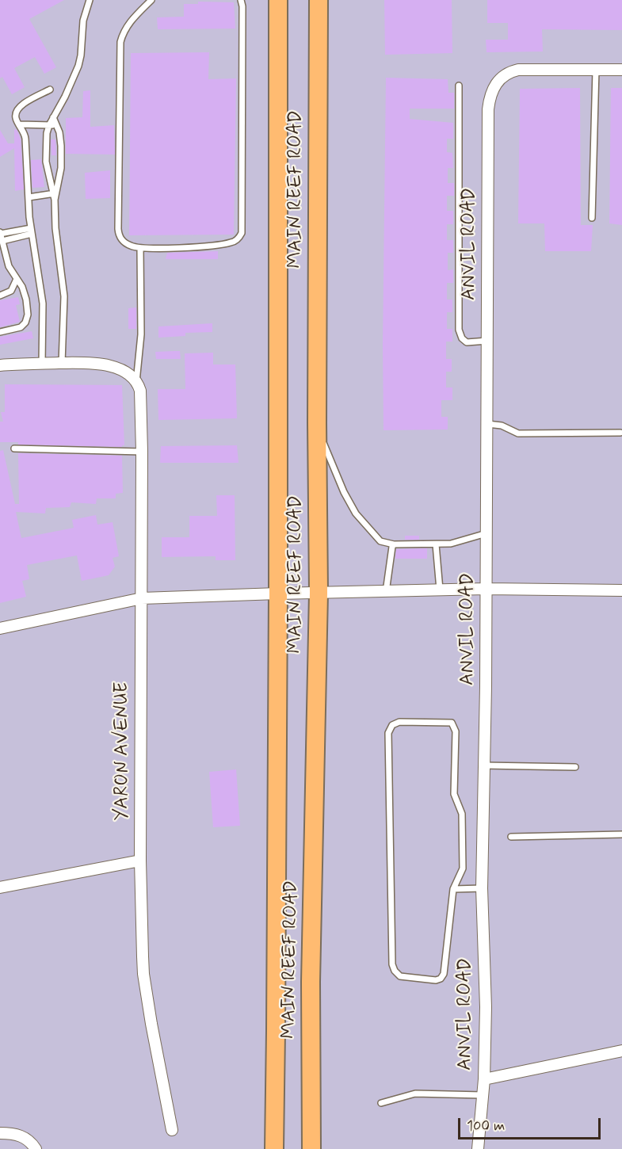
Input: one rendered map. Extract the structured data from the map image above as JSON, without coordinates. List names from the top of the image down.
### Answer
{
  "streets": {
    "main road": ["MAIN REEF ROAD"],
    "street": ["ANVIL ROAD", "YARON AVENUE"]
  },
  "scale_bar": "100 m"
}
